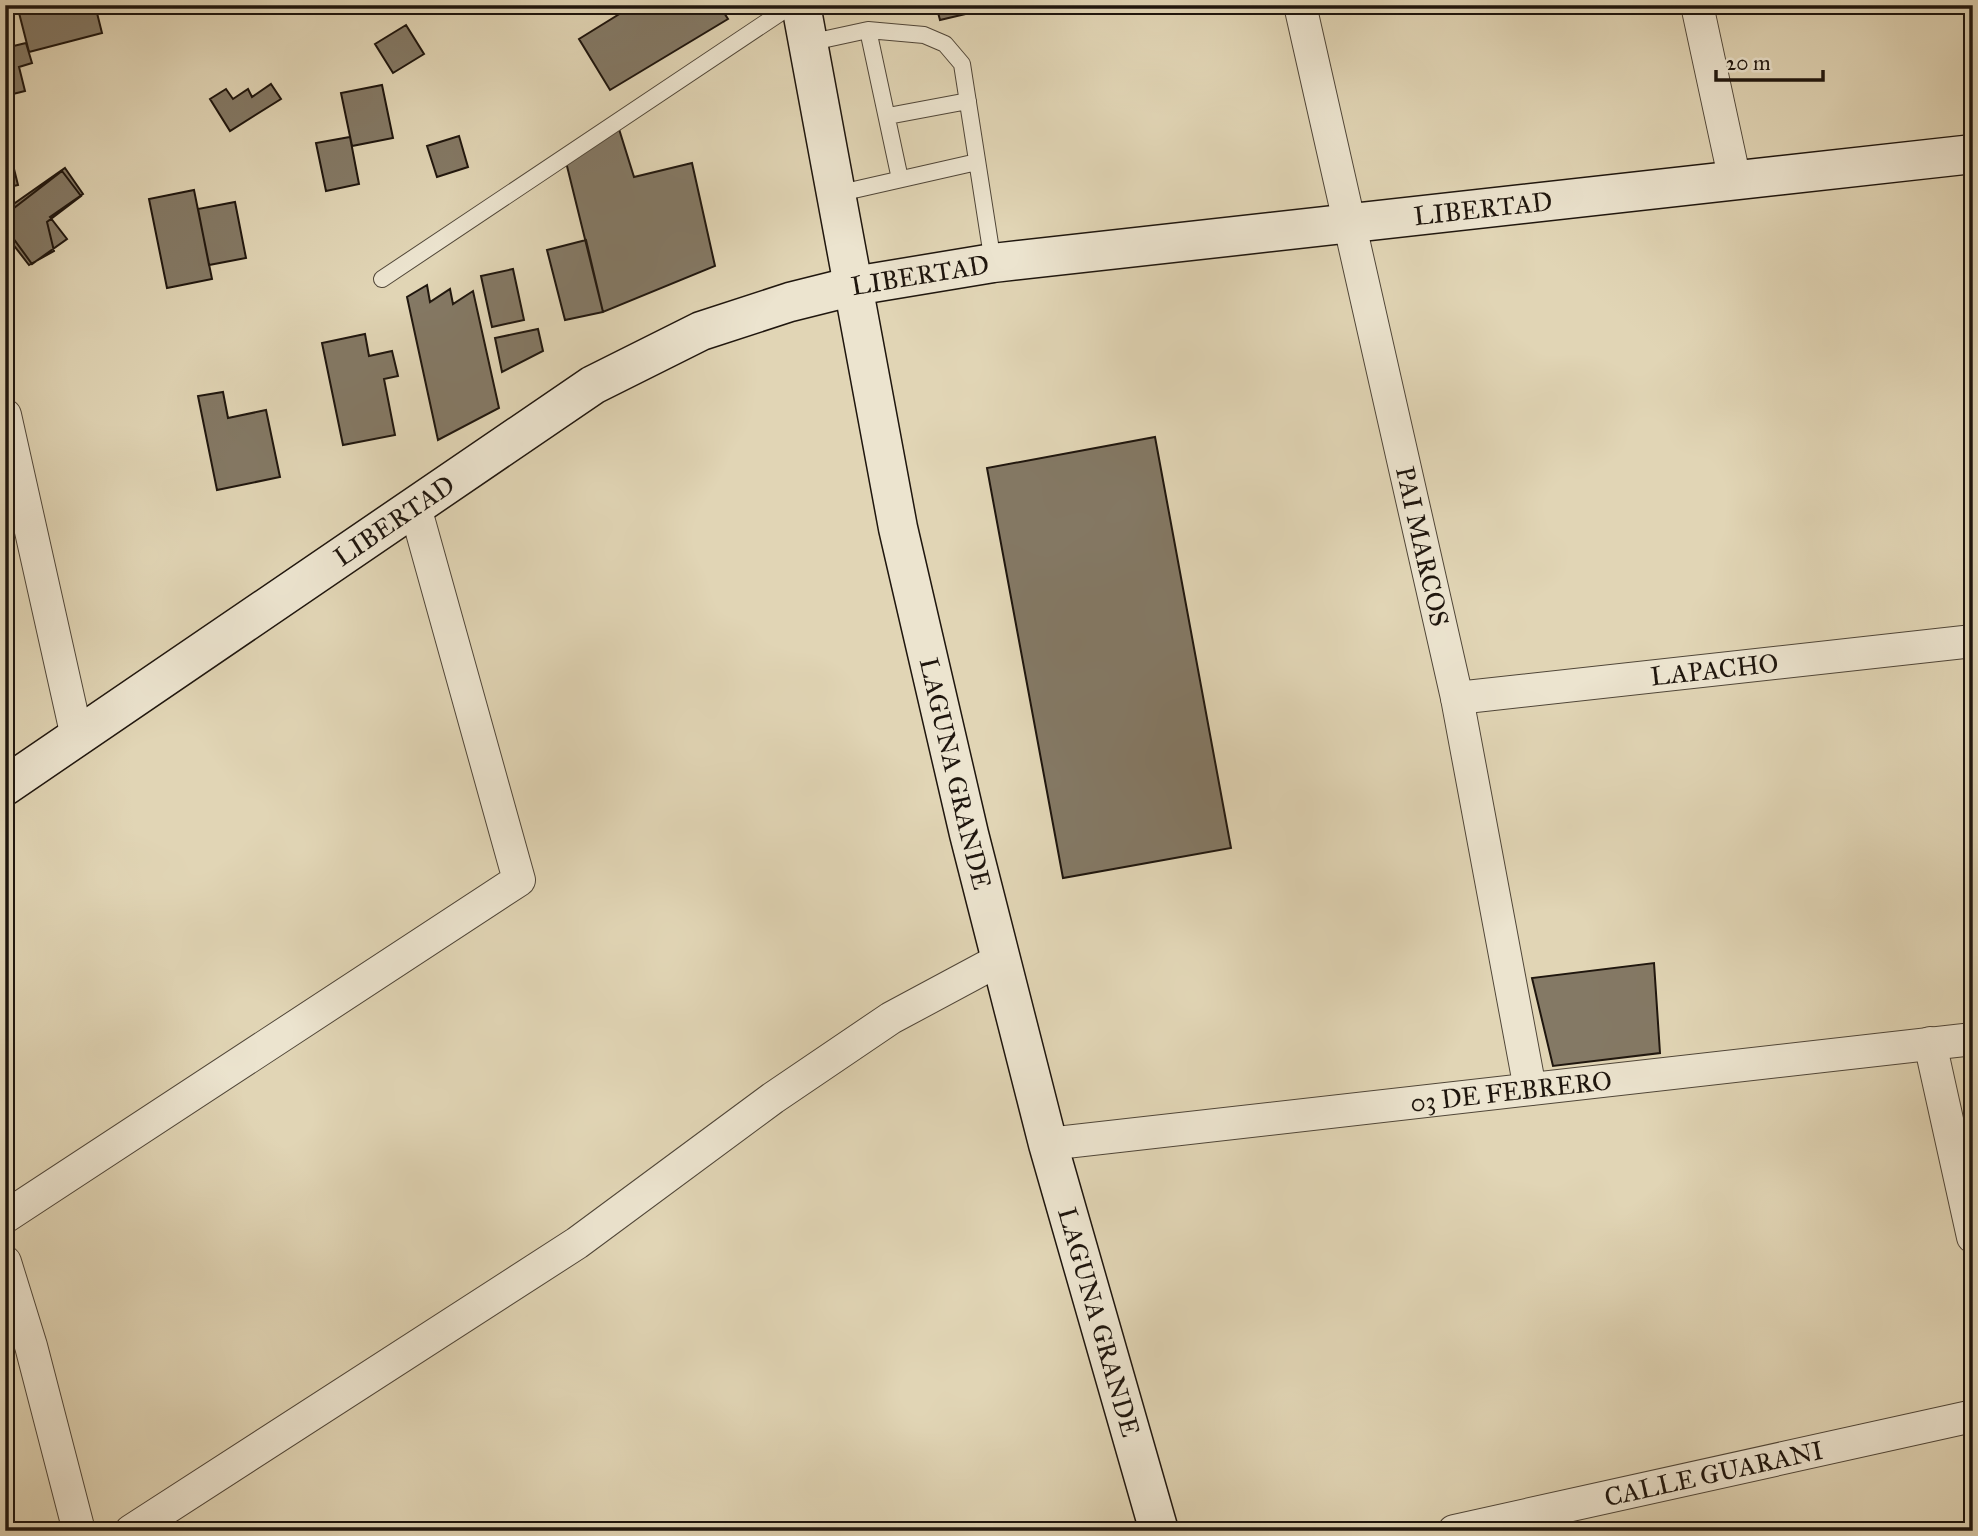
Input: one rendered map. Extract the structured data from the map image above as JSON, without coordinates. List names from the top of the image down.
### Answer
{
  "streets": {
    "main road": ["LIBERTAD", "LAGUNA GRANDE"],
    "street": [
      "PAI MARCOS",
      "LAPACHO",
      "03 DE FEBRERO",
      "CALLE GUARANI"
    ]
  },
  "crossings": [
    ["LIBERTAD", "PAI MARCOS"],
    ["LIBERTAD", "LAGUNA GRANDE"],
    ["PAI MARCOS", "LAPACHO"],
    ["PAI MARCOS", "03 DE FEBRERO"],
    ["LAGUNA GRANDE", "03 DE FEBRERO"]
  ],
  "scale_bar": "20 m"
}
